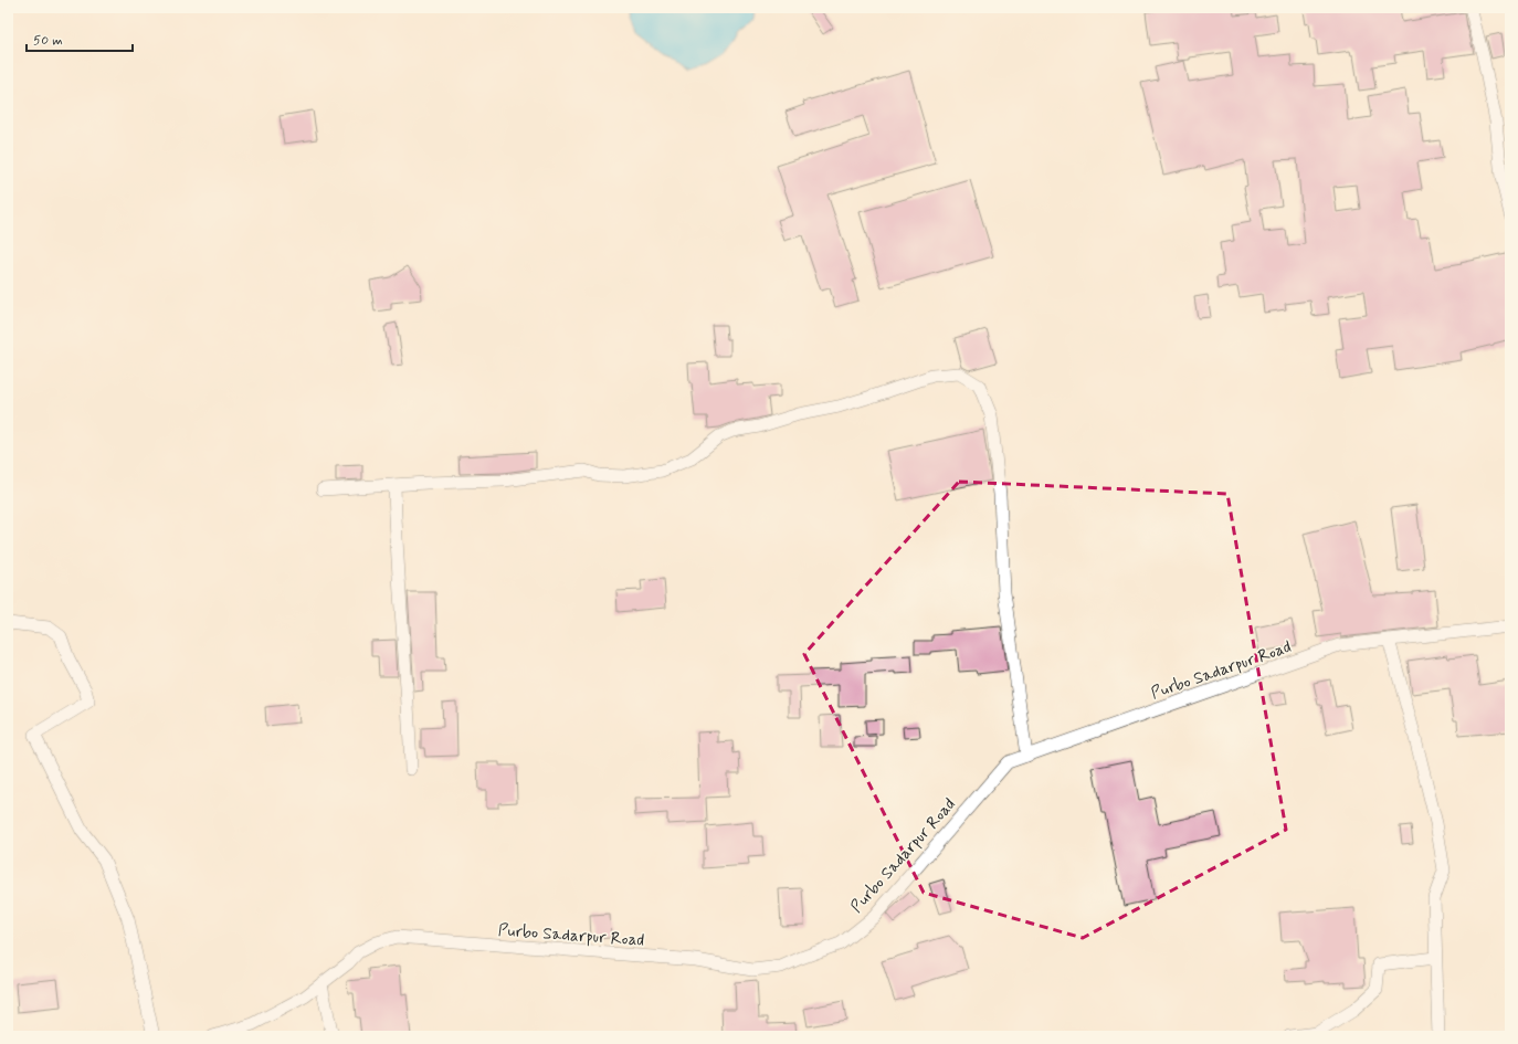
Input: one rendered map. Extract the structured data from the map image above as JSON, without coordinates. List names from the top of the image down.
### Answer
{
  "streets": {
    "street": ["Purbo Sadarpur Road"]
  },
  "scale_bar": "50 m"
}
